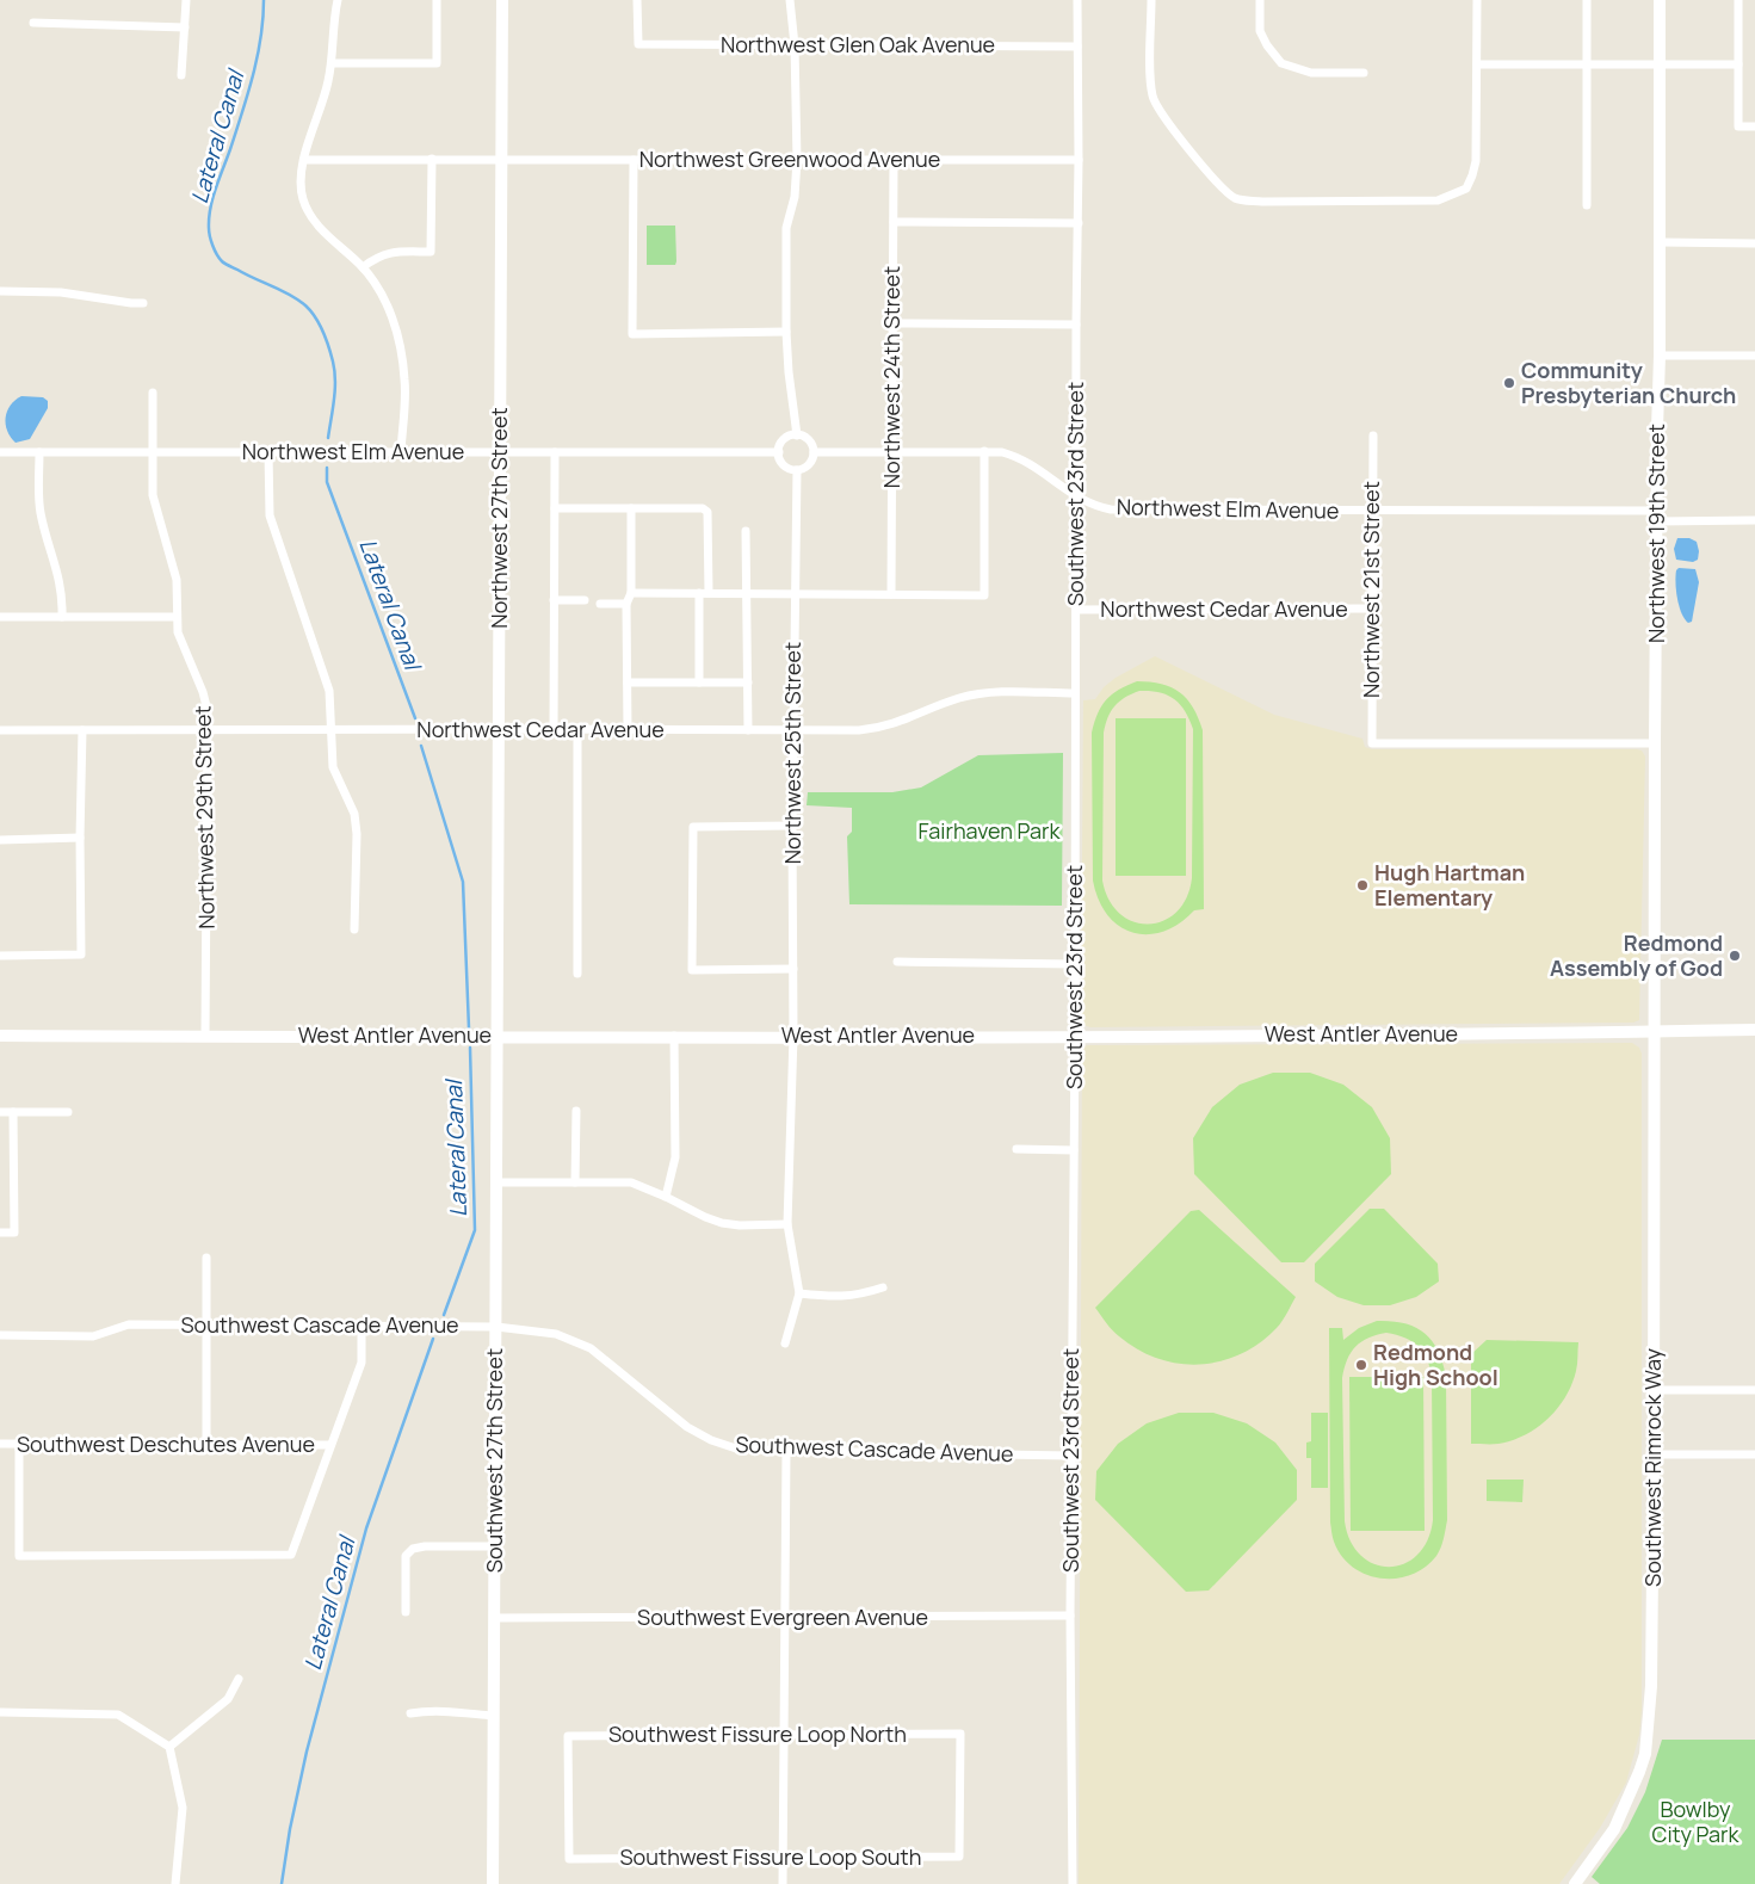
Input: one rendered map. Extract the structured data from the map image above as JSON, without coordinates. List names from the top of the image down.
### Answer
{
  "streets": {
    "street": [
      "Northwest Glen Oak Avenue",
      "Northwest Greenwood Avenue",
      "Northwest 24th Street",
      "Northwest Elm Avenue",
      "Southwest 23rd Street",
      "Northwest 27th Street",
      "Northwest 19th Street",
      "Northwest 21st Street",
      "Northwest Cedar Avenue",
      "Northwest 25th Street",
      "Northwest 29th Street",
      "West Antler Avenue",
      "Southwest Cascade Avenue",
      "Southwest Deschutes Avenue",
      "Southwest 27th Street",
      "Southwest Rimrock Way",
      "Southwest Evergreen Avenue",
      "Southwest Fissure Loop North",
      "Southwest Fissure Loop South"
    ]
  },
  "crossings": [
    ["Northwest Glen Oak Avenue", "Southwest 23rd Street"],
    ["Northwest Greenwood Avenue", "Northwest 24th Street"],
    ["Northwest Greenwood Avenue", "Southwest 23rd Street"],
    ["Northwest Greenwood Avenue", "Northwest 27th Street"],
    ["Northwest 24th Street", "Northwest Elm Avenue"],
    ["Northwest Elm Avenue", "Southwest 23rd Street"],
    ["Northwest Elm Avenue", "Northwest 27th Street"],
    ["Northwest Elm Avenue", "Northwest 19th Street"],
    ["Northwest Elm Avenue", "Northwest 21st Street"],
    ["Northwest Elm Avenue", "Northwest 25th Street"],
    ["Northwest Elm Avenue", "Northwest 29th Street"],
    ["Southwest 23rd Street", "Northwest Cedar Avenue"],
    ["Southwest 23rd Street", "West Antler Avenue"],
    ["Southwest 23rd Street", "Southwest Cascade Avenue"],
    ["Southwest 23rd Street", "Southwest Evergreen Avenue"],
    ["Northwest 27th Street", "Northwest Cedar Avenue"],
    ["Northwest 27th Street", "West Antler Avenue"],
    ["Northwest 27th Street", "Southwest 27th Street"],
    ["Northwest 19th Street", "Northwest 21st Street"],
    ["Northwest 19th Street", "West Antler Avenue"],
    ["Northwest 19th Street", "Southwest Rimrock Way"],
    ["Northwest 21st Street", "Northwest Cedar Avenue"],
    ["Northwest Cedar Avenue", "Northwest 25th Street"],
    ["Northwest Cedar Avenue", "Northwest 29th Street"],
    ["Northwest 25th Street", "West Antler Avenue"],
    ["Northwest 29th Street", "West Antler Avenue"],
    ["West Antler Avenue", "Southwest 27th Street"],
    ["West Antler Avenue", "Southwest Rimrock Way"],
    ["Southwest Cascade Avenue", "Southwest 27th Street"],
    ["Southwest 27th Street", "Southwest Evergreen Avenue"],
    ["Southwest Fissure Loop North", "Southwest Fissure Loop South"]
  ],
  "water": ["Lateral Canal"],
  "parks": ["Fairhaven Park", "Bowlby City Park"],
  "places": [
    "Community Presbyterian Church",
    "Hugh Hartman Elementary",
    "Redmond Assembly of God",
    "Redmond High School"
  ]
}
